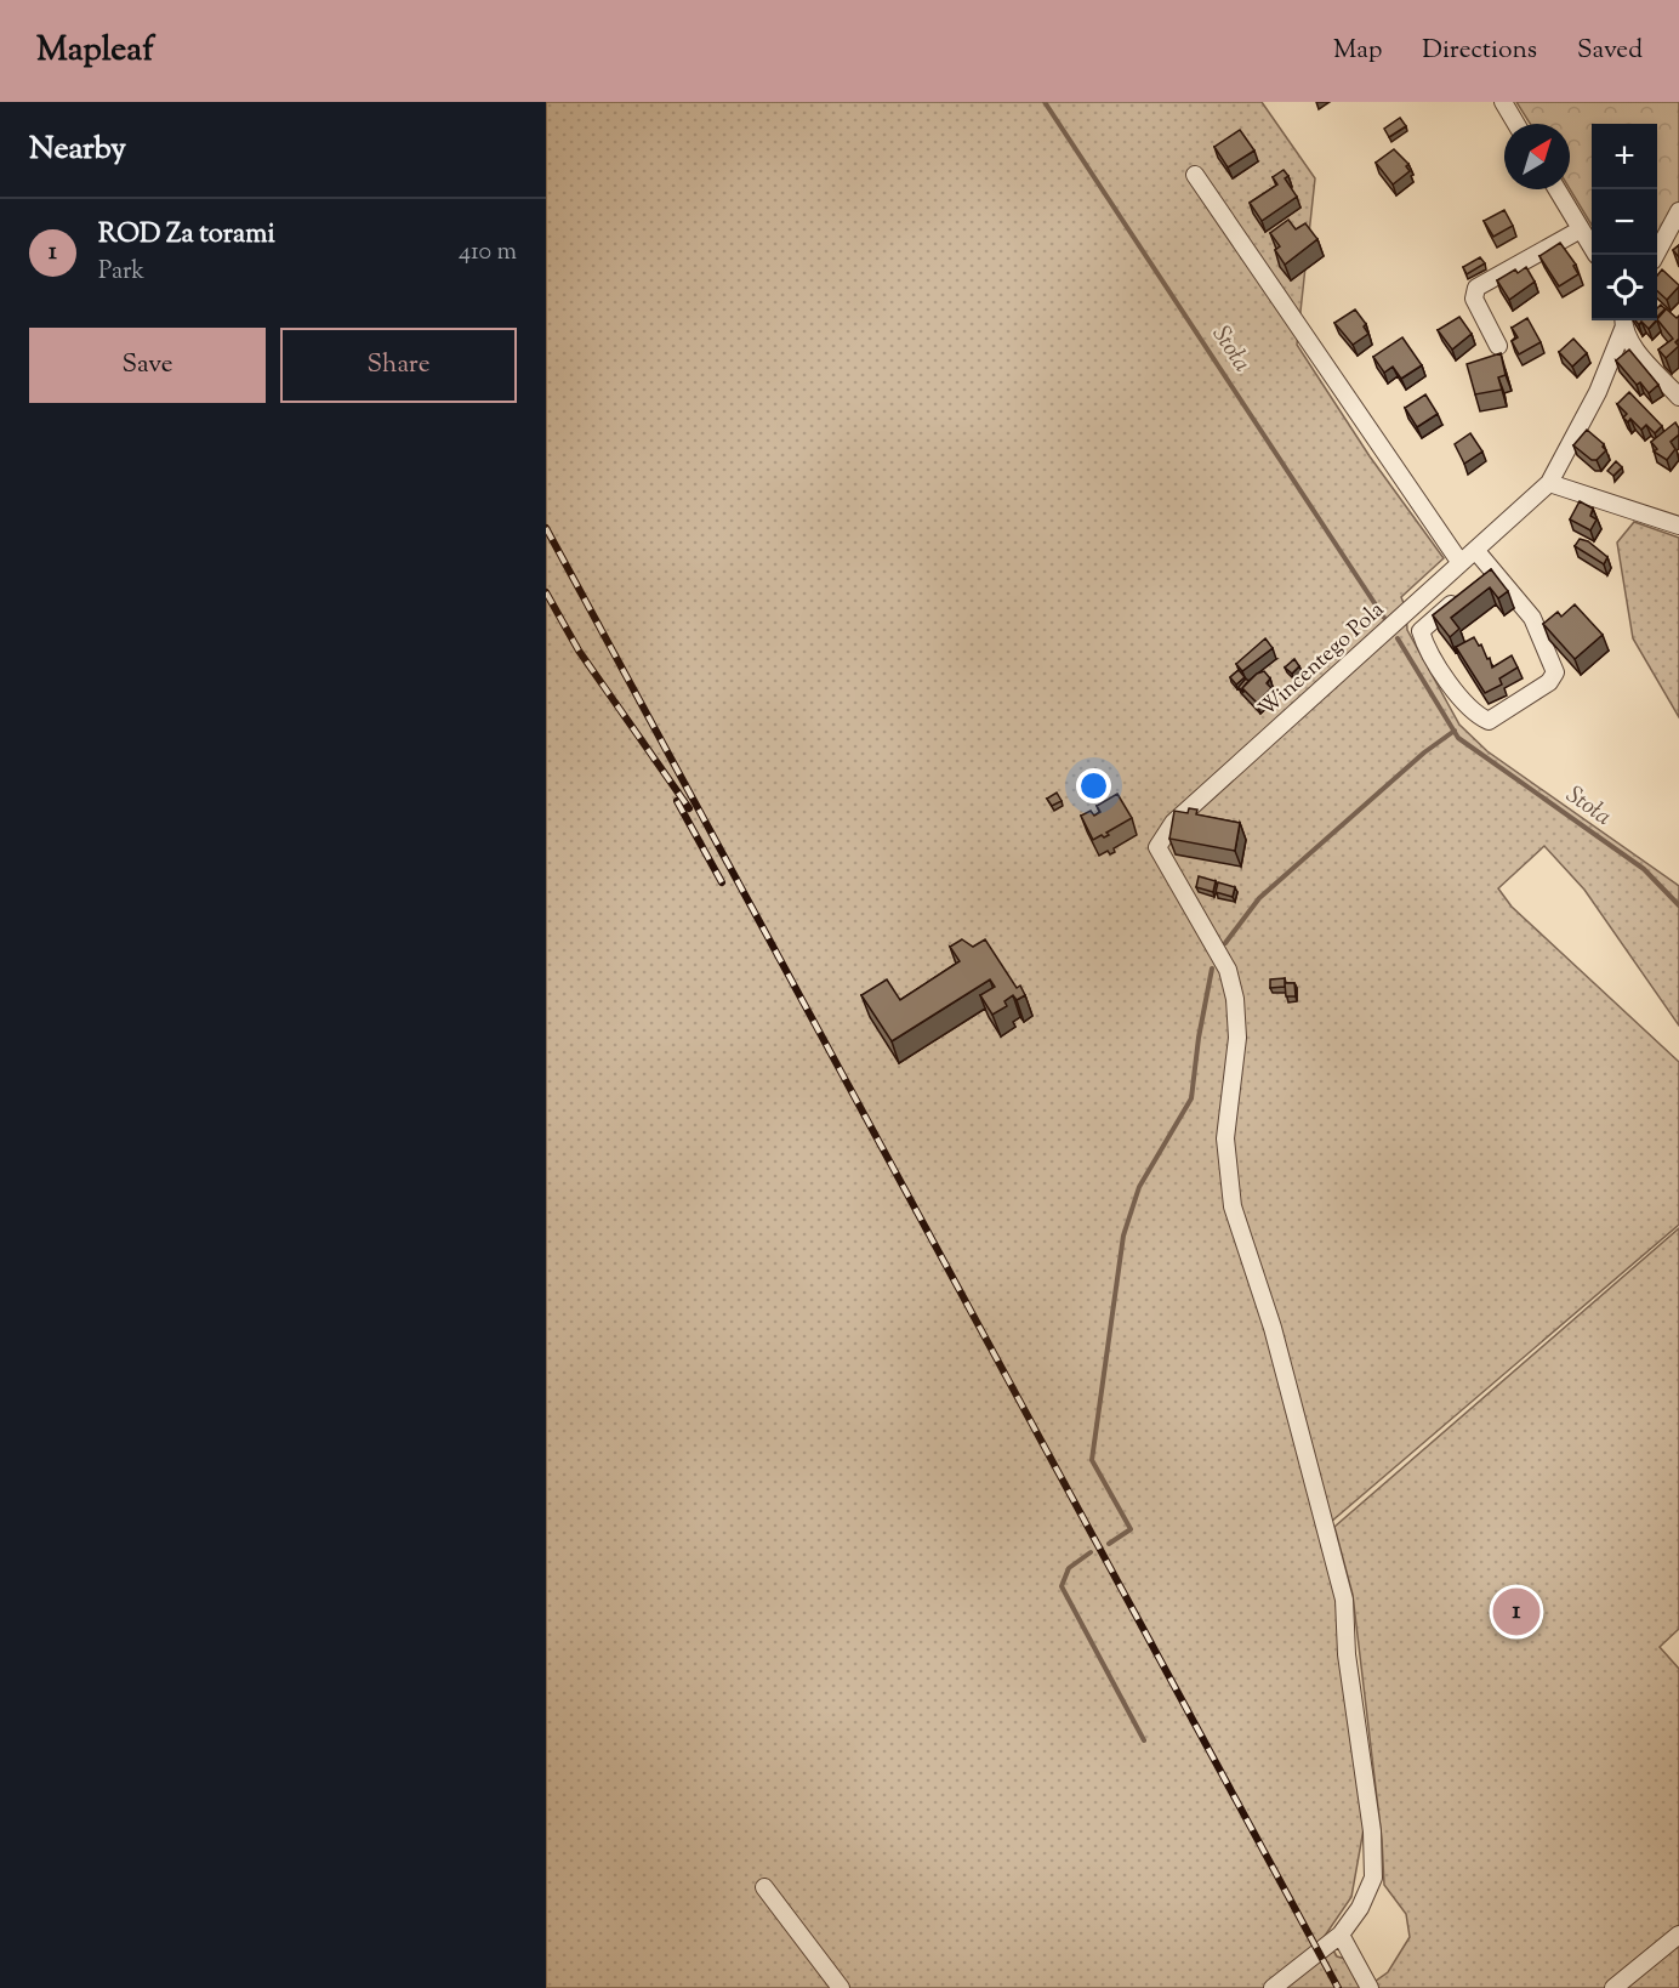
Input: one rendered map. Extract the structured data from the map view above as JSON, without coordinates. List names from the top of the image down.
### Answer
{
  "streets": {
    "street": ["Wincentego Pola"]
  },
  "water": ["Stoła"],
  "north": "top right",
  "page": {
    "header": "Mapleaf",
    "nav": ["Map", "Directions", "Saved"],
    "heading": "Nearby",
    "map_buttons": ["+", "−"],
    "list": [
      {
        "mark": "1",
        "name": "ROD Za torami",
        "note": "Park",
        "value": "410 m"
      }
    ],
    "buttons": ["Save", "Share"],
    "pins": "1"
  }
}
